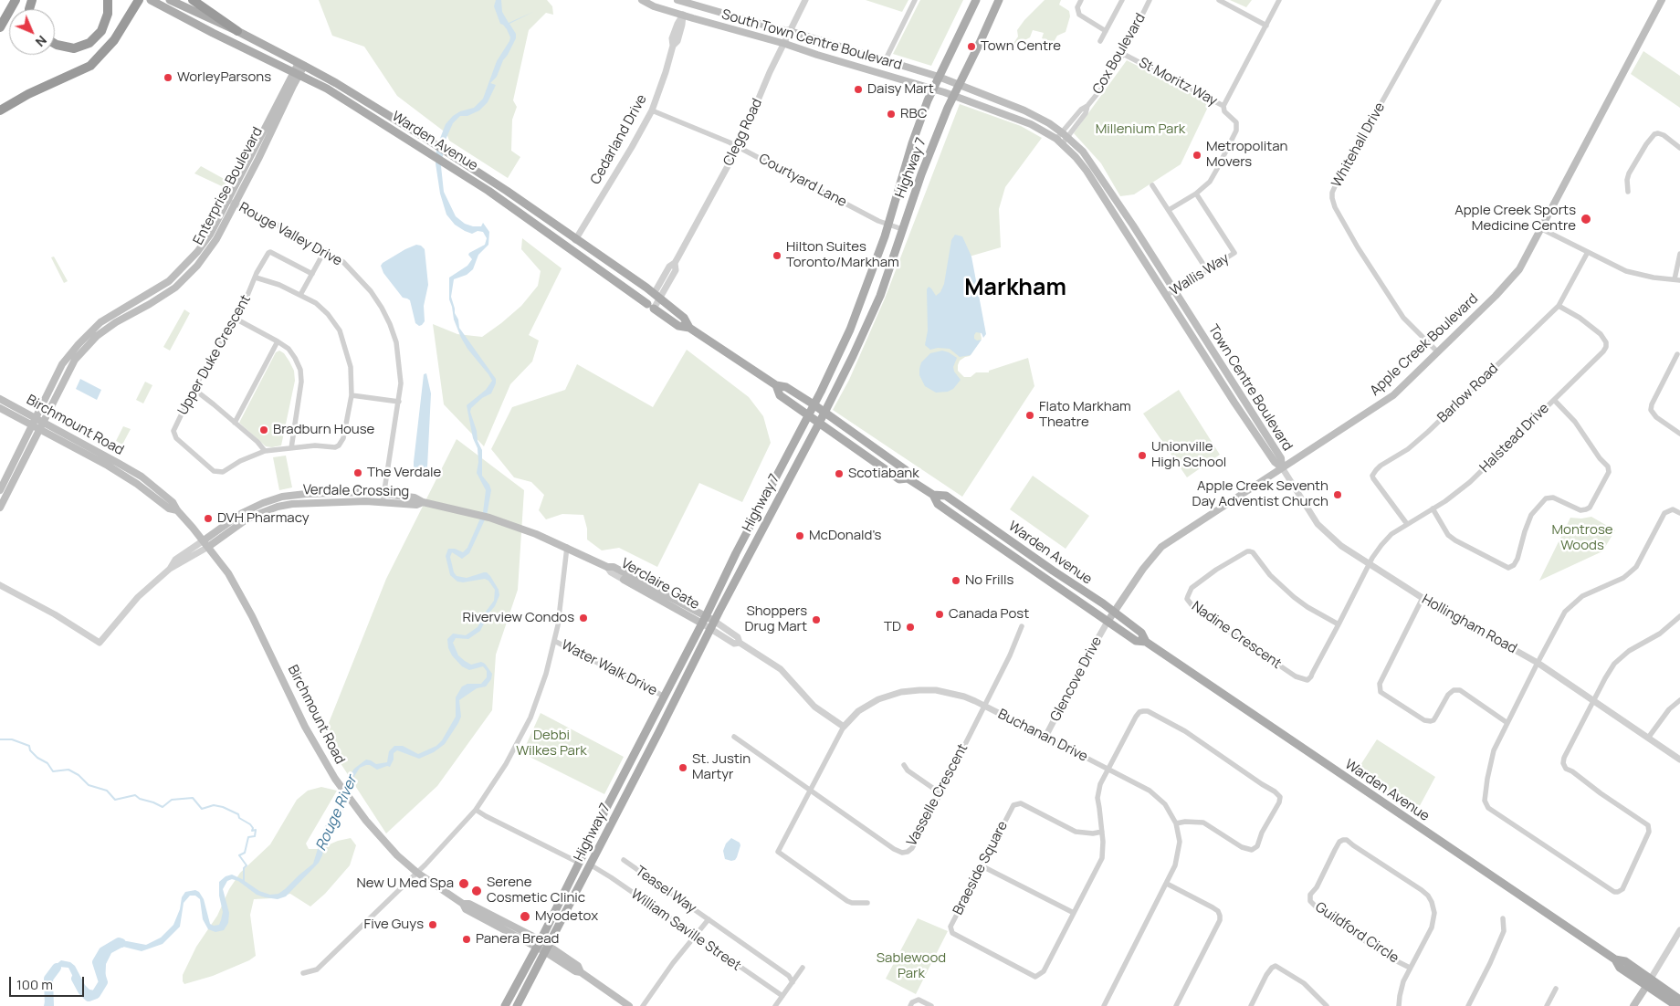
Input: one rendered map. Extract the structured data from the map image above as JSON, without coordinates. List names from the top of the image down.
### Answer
{
  "streets": {
    "main road": [
      "South Town Centre Boulevard",
      "Cedarland Drive",
      "Warden Avenue",
      "Highway 7",
      "Enterprise Boulevard",
      "Apple Creek Boulevard",
      "Town Centre Boulevard",
      "Birchmount Road",
      "Verdale Crossing",
      "Verclaire Gate"
    ],
    "street": [
      "Cox Boulevard",
      "St Moritz Way",
      "Clegg Road",
      "Whitehall Drive",
      "Courtyard Lane",
      "Rouge Valley Drive",
      "Wallis Way",
      "Upper Duke Crescent",
      "Barlow Road",
      "Halstead Drive",
      "Hollingham Road",
      "Nadine Crescent",
      "Water Walk Drive",
      "Glencove Drive",
      "Buchanan Drive",
      "Vasselle Crescent",
      "Braeside Square",
      "Teasel Way",
      "William Saville Street",
      "Guildford Circle"
    ]
  },
  "crossings": [
    ["South Town Centre Boulevard", "Clegg Road"],
    ["South Town Centre Boulevard", "Cedarland Drive"],
    ["South Town Centre Boulevard", "Highway 7"],
    ["South Town Centre Boulevard", "Town Centre Boulevard"],
    ["Cox Boulevard", "St Moritz Way"],
    ["Cox Boulevard", "Town Centre Boulevard"],
    ["Clegg Road", "Warden Avenue"],
    ["Clegg Road", "Courtyard Lane"],
    ["Cedarland Drive", "Warden Avenue"],
    ["Cedarland Drive", "Courtyard Lane"],
    ["Warden Avenue", "Highway 7"],
    ["Warden Avenue", "Enterprise Boulevard"],
    ["Warden Avenue", "Apple Creek Boulevard"],
    ["Warden Avenue", "Glencove Drive"],
    ["Whitehall Drive", "Apple Creek Boulevard"],
    ["Highway 7", "Courtyard Lane"],
    ["Highway 7", "Town Centre Boulevard"],
    ["Highway 7", "Birchmount Road"],
    ["Highway 7", "Verclaire Gate"],
    ["Highway 7", "Water Walk Drive"],
    ["Highway 7", "William Saville Street"],
    ["Enterprise Boulevard", "Rouge Valley Drive"],
    ["Enterprise Boulevard", "Birchmount Road"],
    ["Rouge Valley Drive", "Verdale Crossing"],
    ["Wallis Way", "Town Centre Boulevard"],
    ["Apple Creek Boulevard", "Town Centre Boulevard"],
    ["Apple Creek Boulevard", "Hollingham Road"],
    ["Apple Creek Boulevard", "Glencove Drive"],
    ["Town Centre Boulevard", "Hollingham Road"],
    ["Barlow Road", "Halstead Drive"],
    ["Birchmount Road", "Verdale Crossing"],
    ["Halstead Drive", "Hollingham Road"],
    ["Halstead Drive", "Nadine Crescent"],
    ["Verdale Crossing", "Verclaire Gate"],
    ["Verclaire Gate", "Buchanan Drive"],
    ["Hollingham Road", "Nadine Crescent"],
    ["Glencove Drive", "Buchanan Drive"],
    ["Buchanan Drive", "Vasselle Crescent"],
    ["Buchanan Drive", "Braeside Square"]
  ],
  "districts": ["Markham"],
  "water": ["Rouge River"],
  "parks": [
    "Millenium Park",
    "Montrose Woods",
    "Debbi Wilkes Park",
    "Sablewood Park"
  ],
  "places": [
    "Town Centre",
    "WorleyParsons",
    "Daisy Mart",
    "RBC",
    "Metropolitan Movers",
    "Apple Creek Sports Medicine Centre",
    "Hilton Suites Toronto/Markham",
    "Flato Markham Theatre",
    "Bradburn House",
    "Unionville High School",
    "The Verdale",
    "Scotiabank",
    "Apple Creek Seventh Day Adventist Church",
    "DVH Pharmacy",
    "McDonald's",
    "No Frills",
    "Canada Post",
    "Riverview Condos",
    "Shoppers Drug Mart",
    "TD",
    "St. Justin Martyr",
    "New U Med Spa",
    "Serene Cosmetic Clinic",
    "Myodetox",
    "Five Guys",
    "Panera Bread"
  ],
  "scale_bar": "100 m",
  "north": "bottom right"
}
